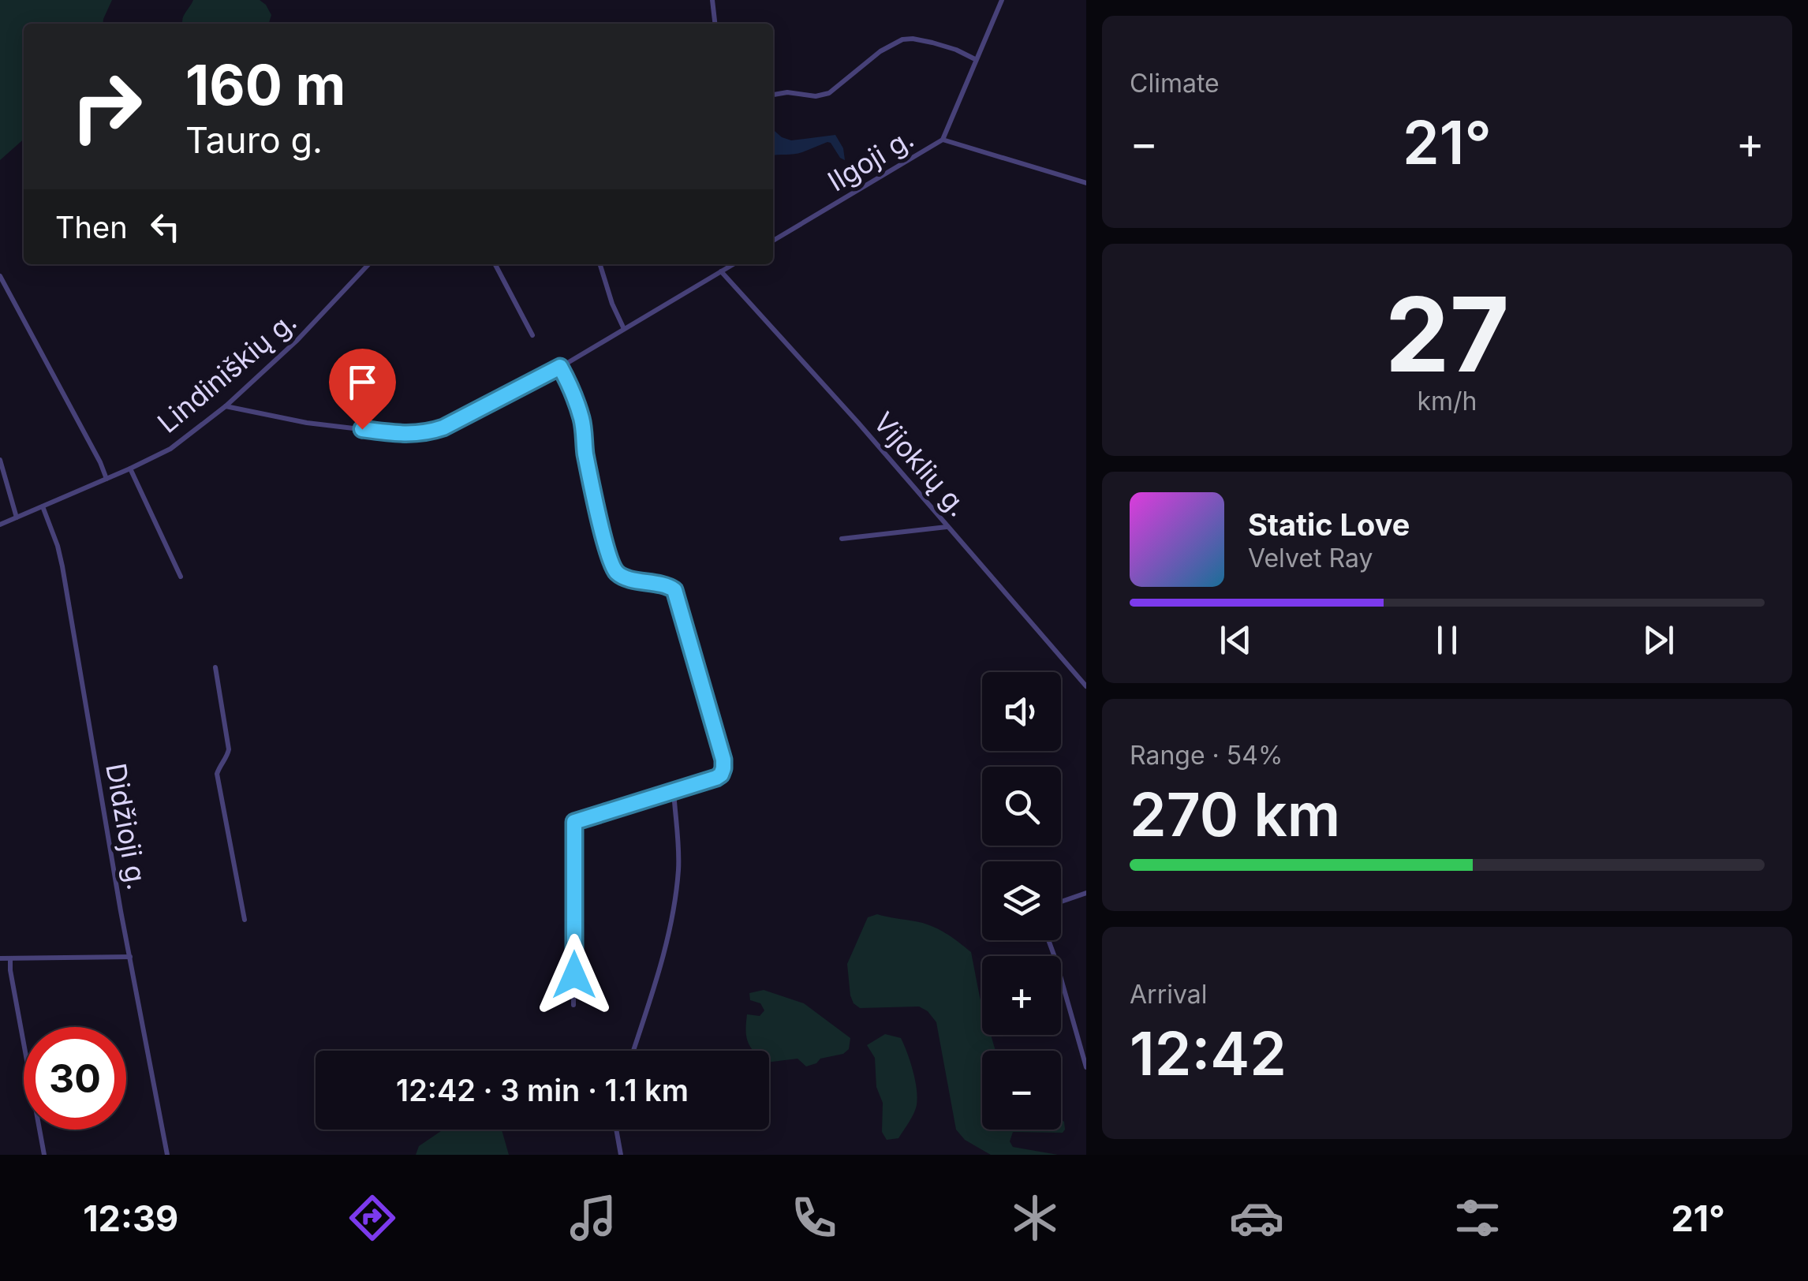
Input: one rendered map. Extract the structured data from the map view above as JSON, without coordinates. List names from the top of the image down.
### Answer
{
  "streets": {
    "street": [
      "Ilgoji g.",
      "Lindiniškių g.",
      "Vijoklių g.",
      "Didžioji g."
    ]
  },
  "crossings": [
    ["Lindiniškių g.", "Didžioji g."]
  ],
  "page": {
    "tile": [
      "Climate",
      ["27", "km/h"],
      ["Range · 54%", "270 km"],
      ["Arrival", "12:42"]
    ],
    "turn": ["160 m", "Tauro g."],
    "heat": ["−", "21°", "+"],
    "then": "Then",
    "song": ["Static Love", "Velvet Ray"],
    "map_buttons": ["+", "−"],
    "limit": "30",
    "trip": "12:42 · 3 min · 1.1 km",
    "tabs": ["12:39", "21°"]
  }
}
